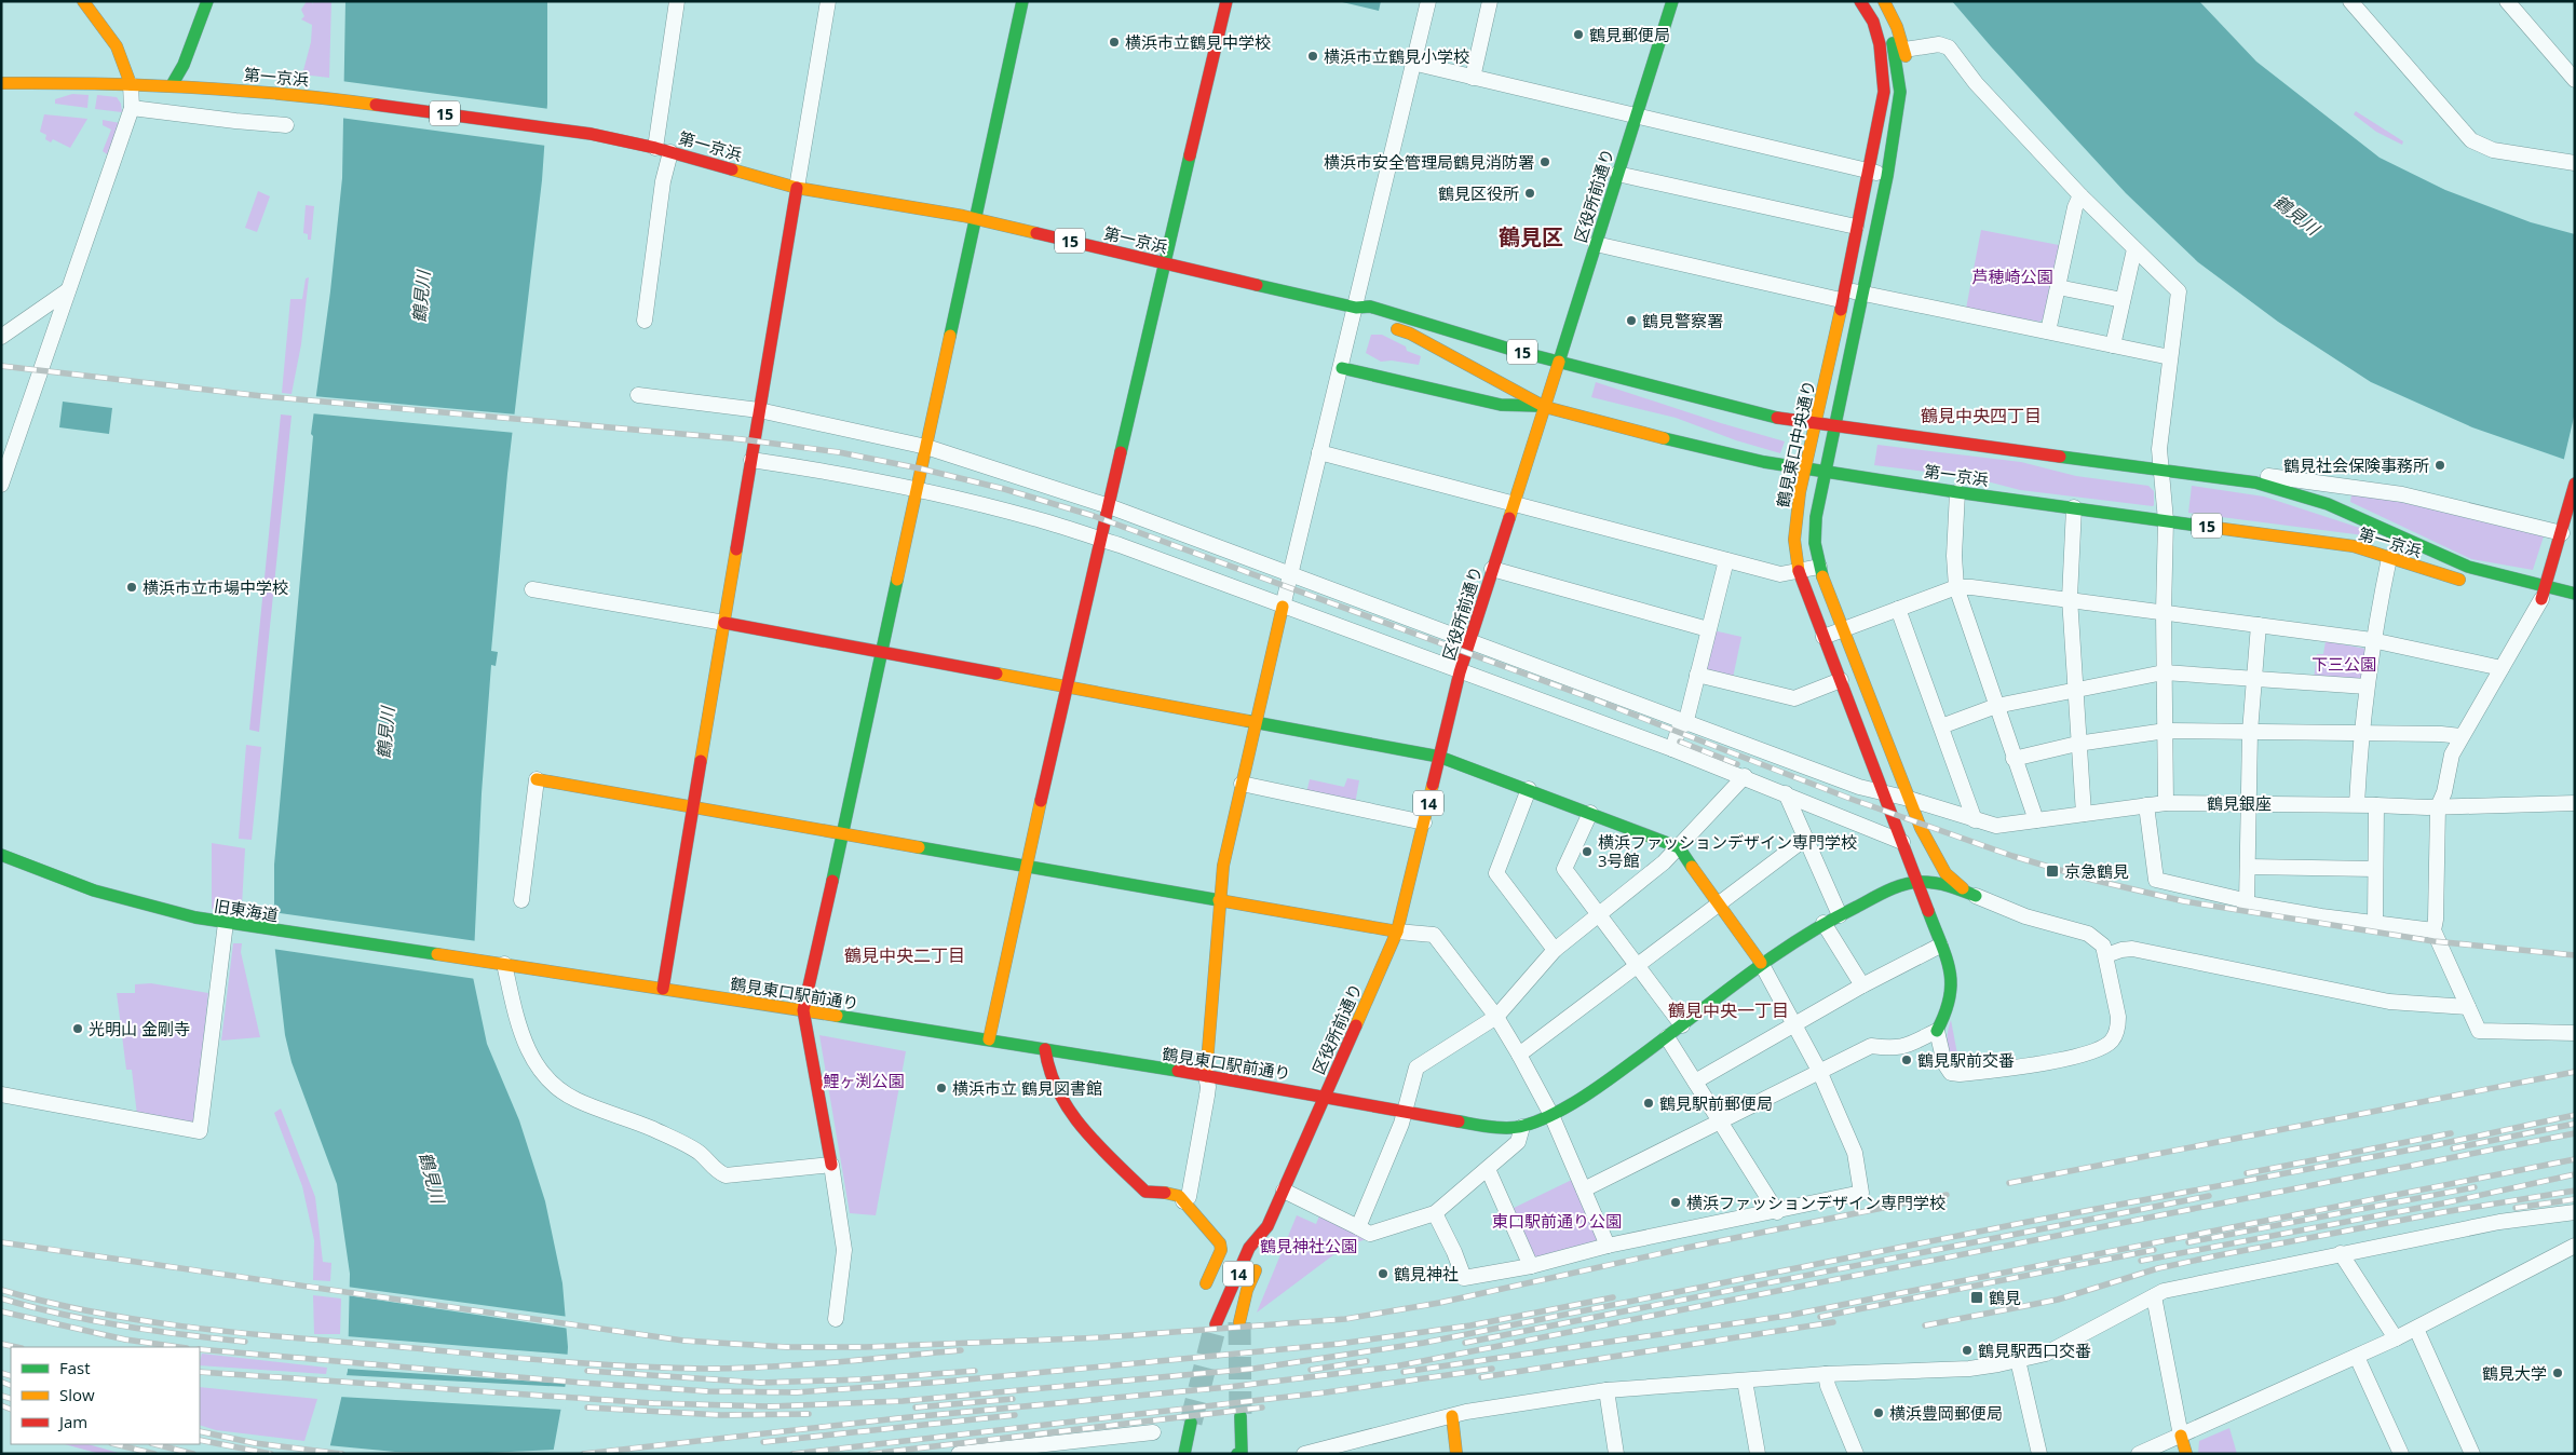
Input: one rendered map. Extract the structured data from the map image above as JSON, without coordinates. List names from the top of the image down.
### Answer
{
  "streets": {
    "main road": [
      "第一京浜",
      "15",
      "区役所前通り",
      "鶴見東口中央通り",
      "14",
      "旧東海道",
      "鶴見東口駅前通り"
    ],
    "street": ["鶴見銀座"]
  },
  "crossings": [
    ["第一京浜", "15"],
    ["第一京浜", "区役所前通り"],
    ["第一京浜", "鶴見東口中央通り"],
    ["15", "区役所前通り"],
    ["区役所前通り", "鶴見銀座"],
    ["区役所前通り", "鶴見東口駅前通り"],
    ["鶴見東口中央通り", "鶴見銀座"],
    ["鶴見東口中央通り", "鶴見東口駅前通り"],
    ["旧東海道", "鶴見東口駅前通り"]
  ],
  "districts": [
    "鶴見区",
    "鶴見中央四丁目",
    "鶴見中央二丁目",
    "鶴見中央一丁目"
  ],
  "water": ["鶴見川"],
  "parks": [
    "芦穂崎公園",
    "下三公園",
    "鯉ヶ渕公園",
    "東口駅前通り公園",
    "鶴見神社公園"
  ],
  "places": {
    "other": [
      "鶴見郵便局",
      "横浜市立鶴見中学校",
      "横浜市立鶴見小学校",
      "横浜市安全管理局鶴見消防署",
      "鶴見区役所",
      "鶴見警察署",
      "鶴見社会保険事務所",
      "横浜市立市場中学校",
      "横浜ファッションデザイン専門学校 3号館",
      "光明山 金剛寺",
      "鶴見駅前交番",
      "横浜市立 鶴見図書館",
      "鶴見駅前郵便局",
      "横浜ファッションデザイン専門学校",
      "鶴見神社",
      "鶴見駅西口交番",
      "鶴見大学",
      "横浜豊岡郵便局"
    ],
    "transit": ["京急鶴見", "鶴見"]
  },
  "legend": ["Fast", "Slow", "Jam"]
}
